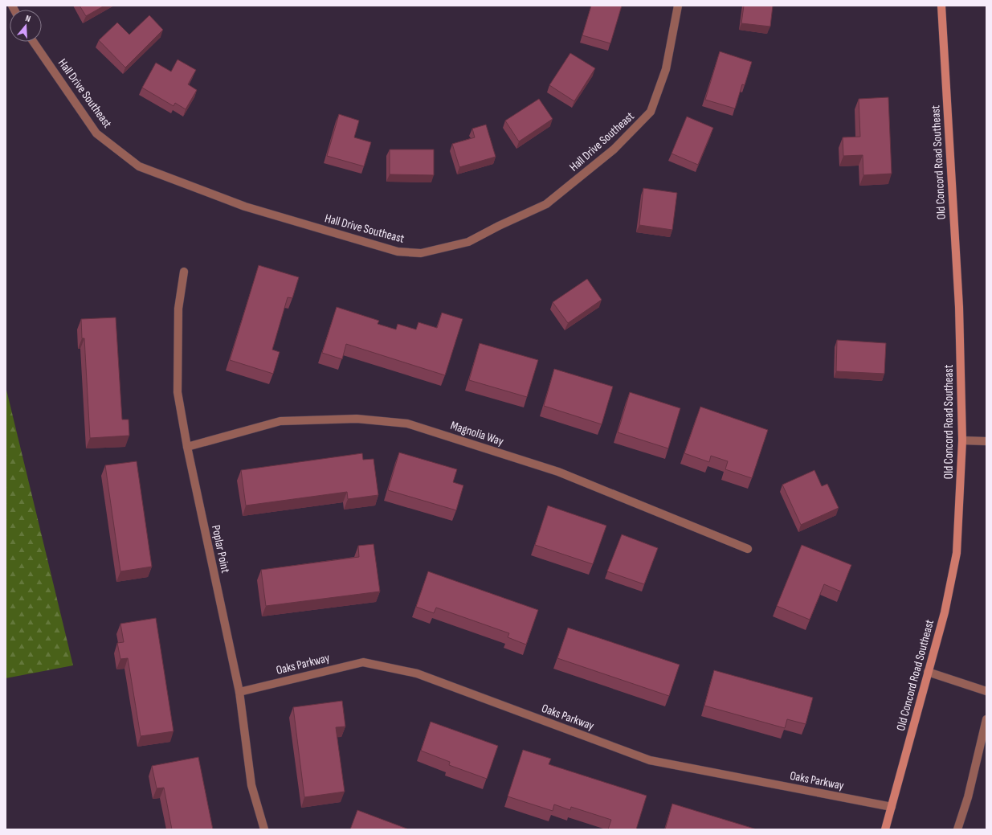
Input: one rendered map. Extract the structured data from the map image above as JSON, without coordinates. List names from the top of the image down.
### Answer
{
  "streets": {
    "street": [
      "Hall Drive Southeast",
      "Old Concord Road Southeast",
      "Magnolia Way",
      "Poplar Point",
      "Oaks Parkway"
    ]
  },
  "crossings": [
    ["Old Concord Road Southeast", "Oaks Parkway"],
    ["Magnolia Way", "Poplar Point"],
    ["Poplar Point", "Oaks Parkway"]
  ],
  "north": "top"
}
